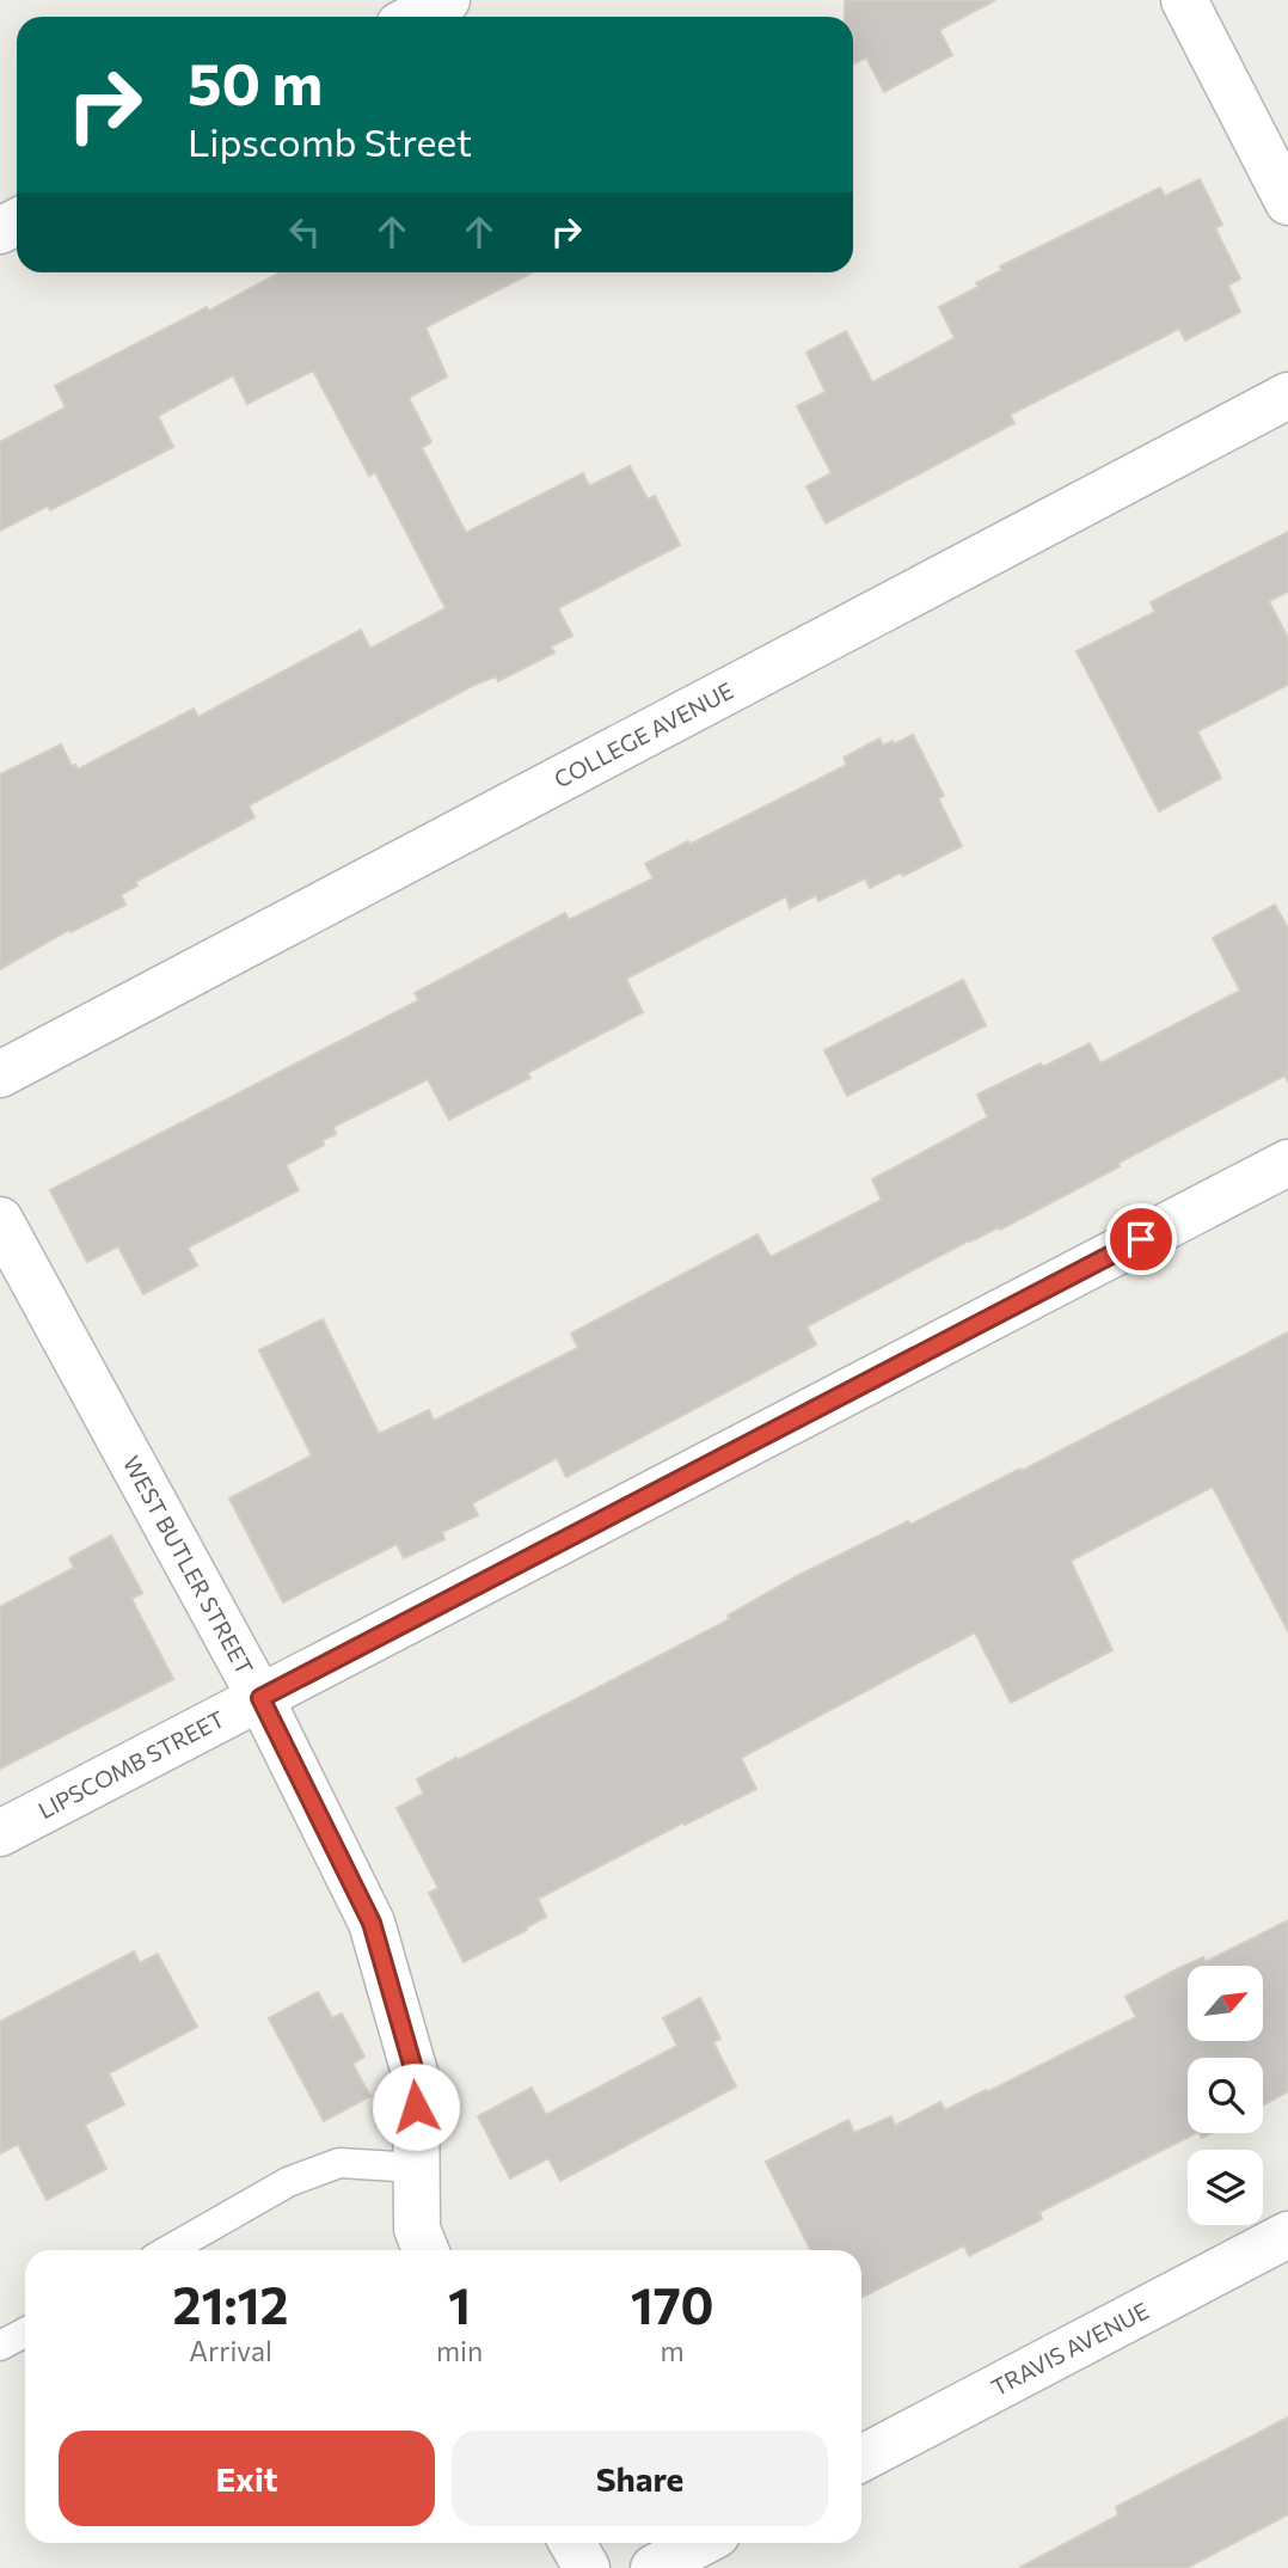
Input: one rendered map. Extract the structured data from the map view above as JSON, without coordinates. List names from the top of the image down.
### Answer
{
  "streets": {
    "street": [
      "COLLEGE AVENUE",
      "WEST BUTLER STREET",
      "LIPSCOMB STREET",
      "TRAVIS AVENUE"
    ]
  },
  "crossings": [
    ["WEST BUTLER STREET", "LIPSCOMB STREET"]
  ],
  "north": "top right",
  "page": {
    "turn": ["50 m", "Lipscomb Street"],
    "eta": [
      "21:12",
      "Arrival",
      "1",
      "min",
      "170",
      "m"
    ],
    "buttons": ["Exit", "Share"]
  }
}
